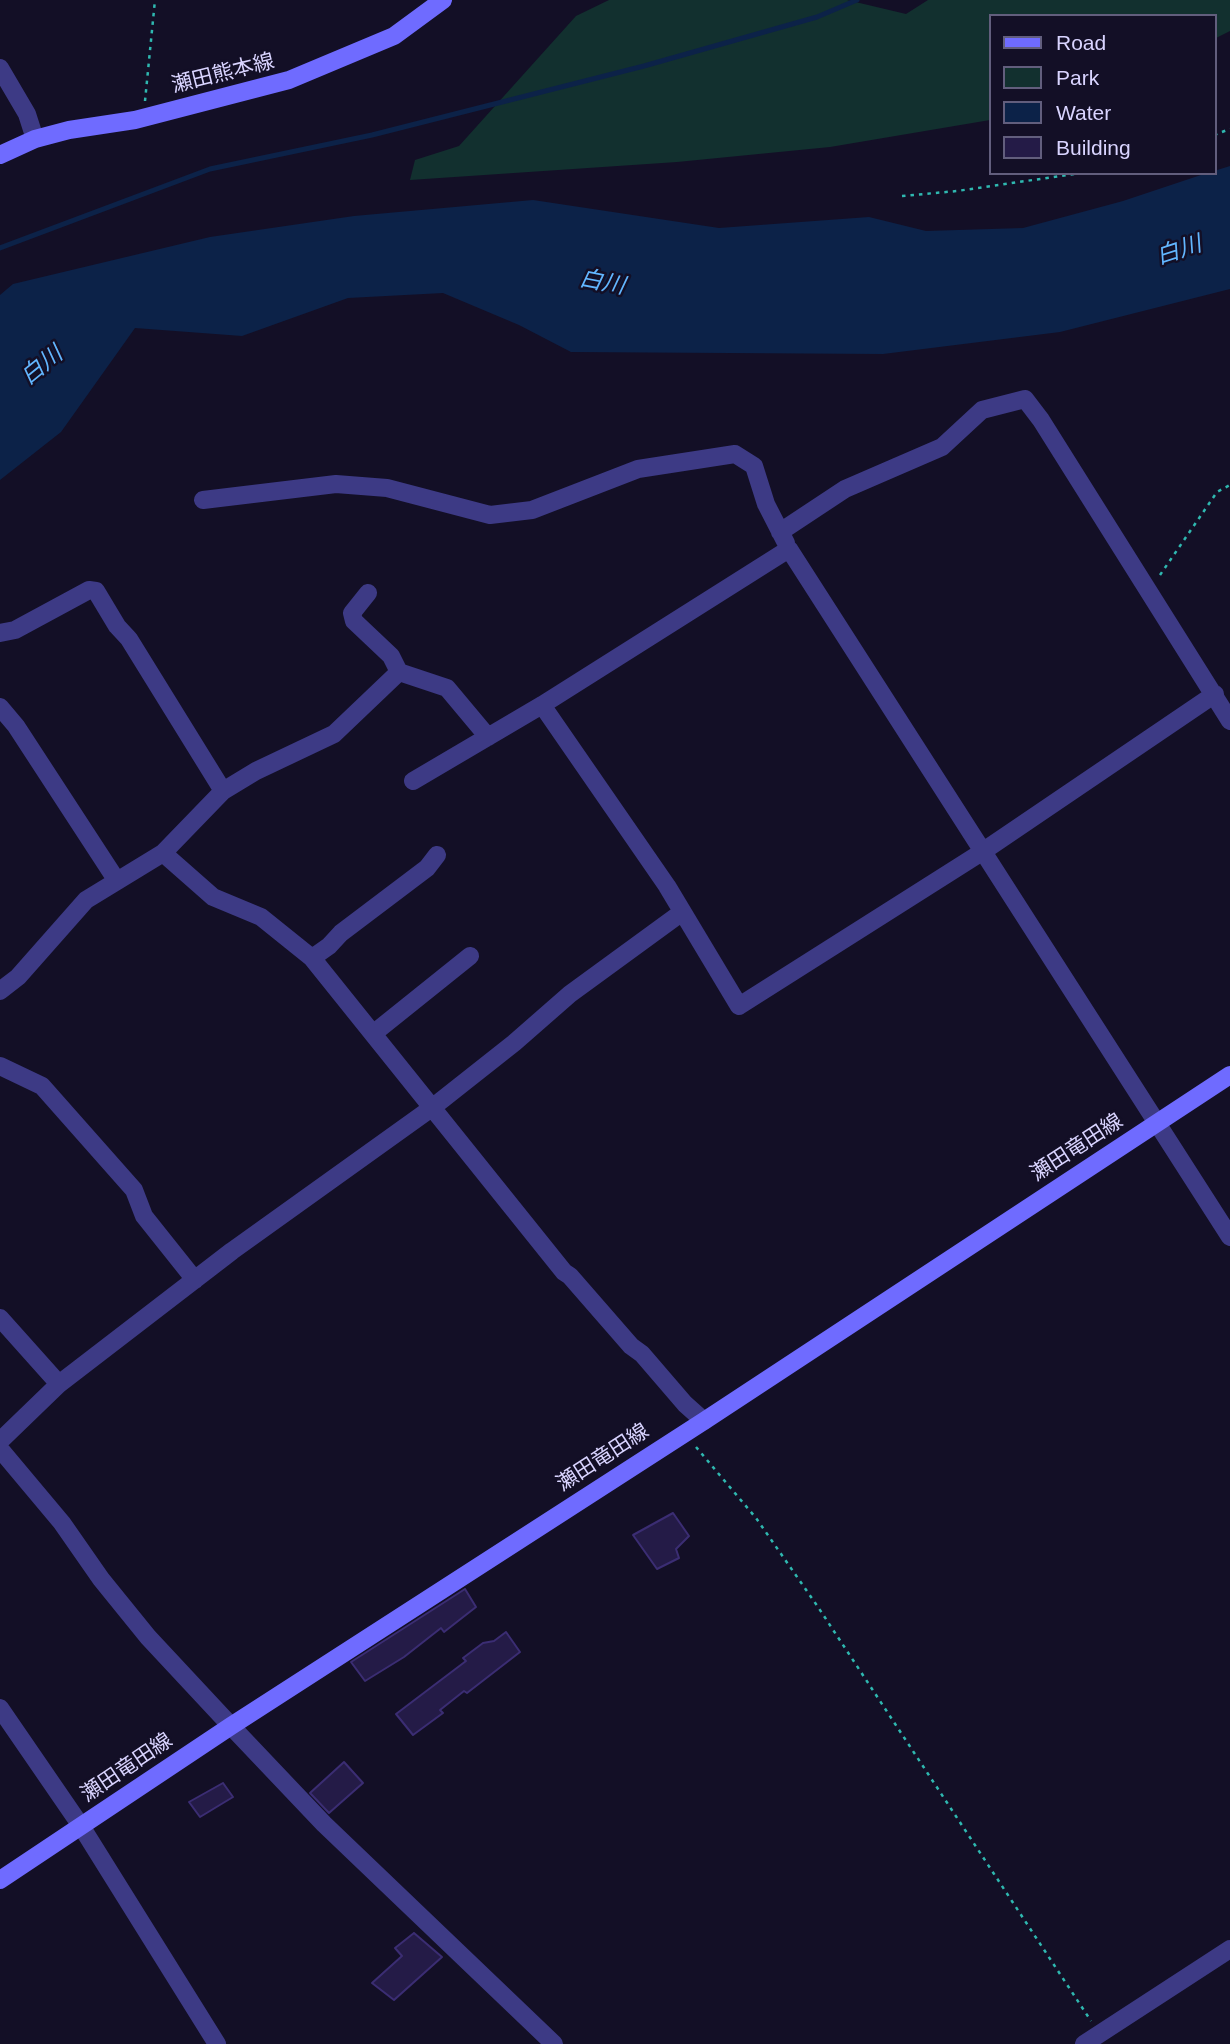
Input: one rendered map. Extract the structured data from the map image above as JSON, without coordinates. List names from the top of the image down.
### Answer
{
  "streets": {
    "main road": ["瀬田熊本線", "瀬田竜田線"]
  },
  "water": ["白川"],
  "legend": [
    "Road",
    "Park",
    "Water",
    "Building"
  ]
}
